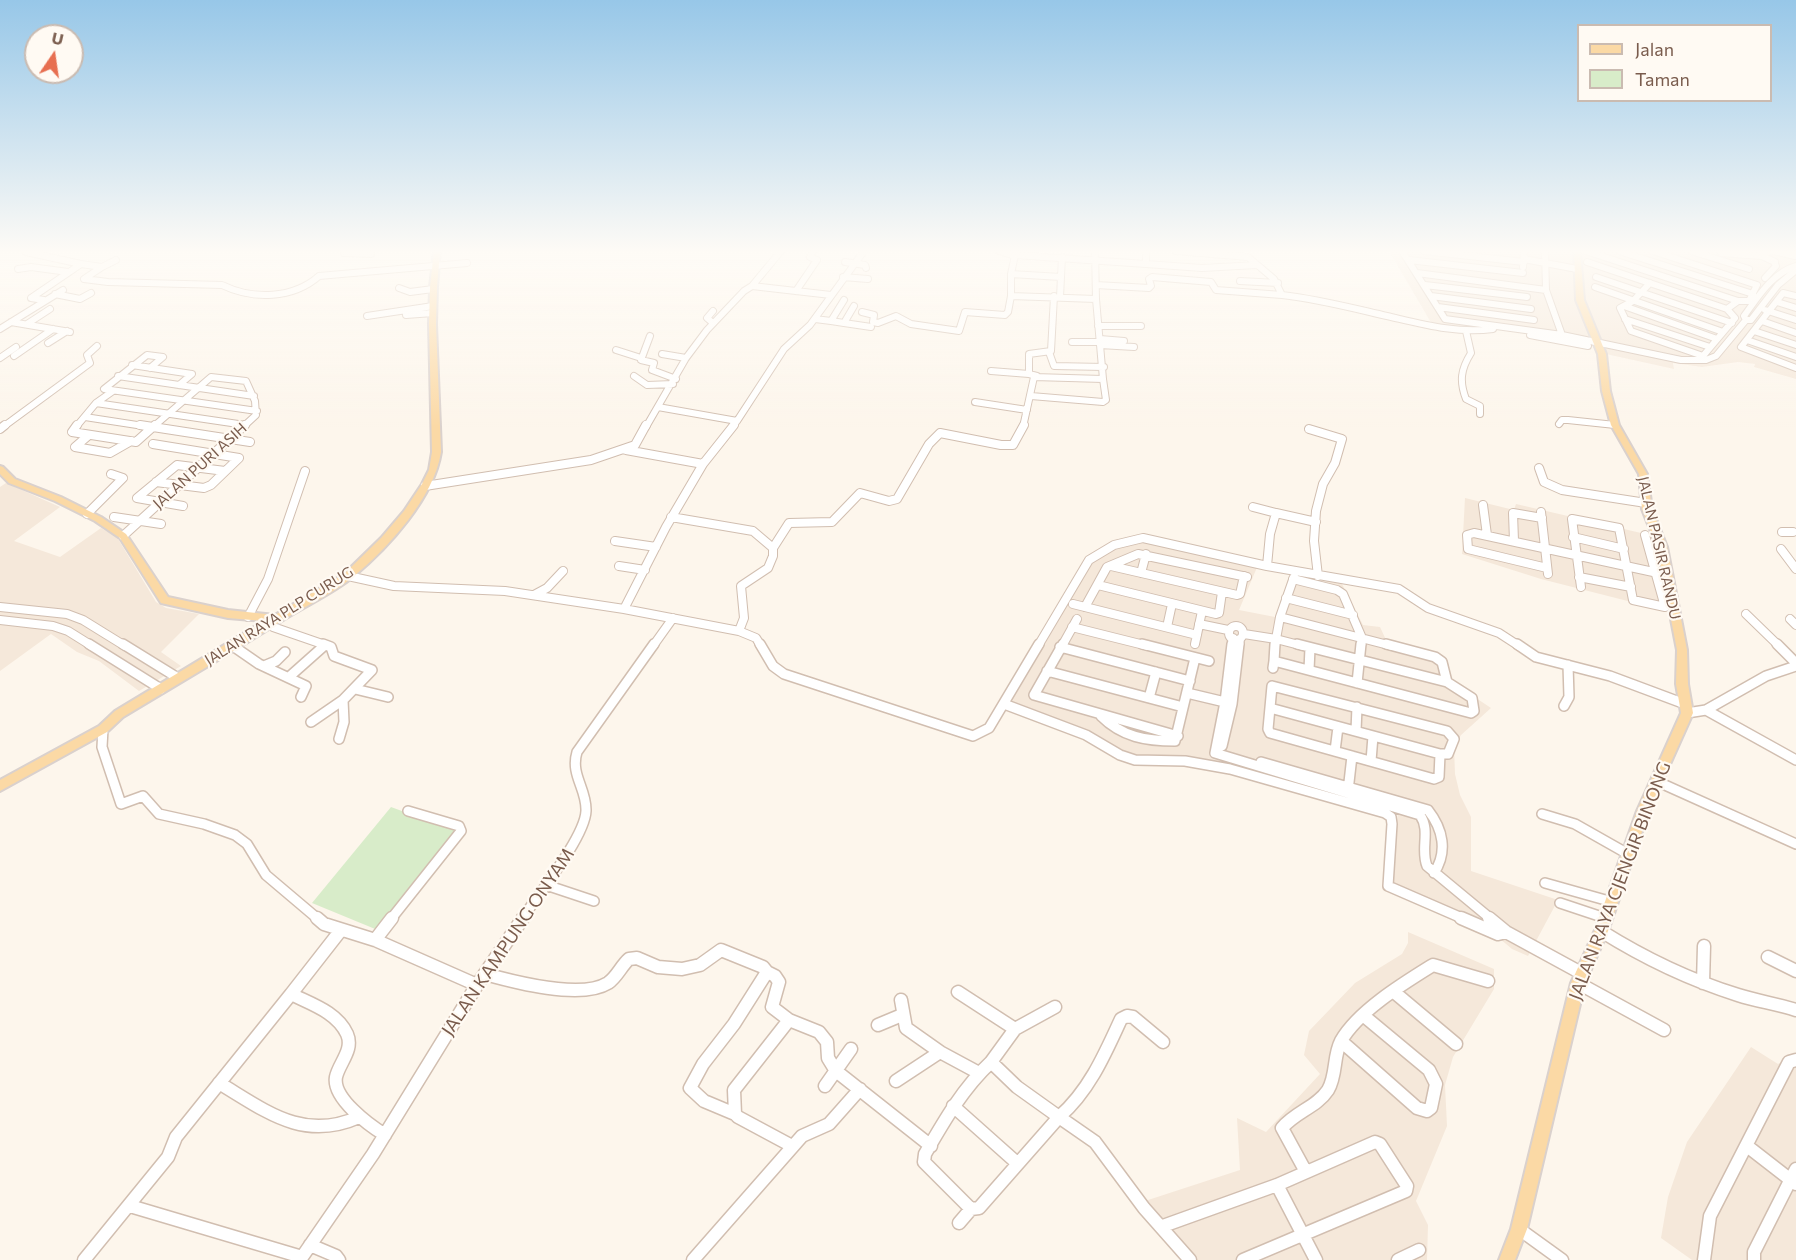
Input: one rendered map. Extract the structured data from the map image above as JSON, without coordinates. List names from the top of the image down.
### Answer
{
  "streets": {
    "main road": ["JALAN PASIR RANDU", "JALAN RAYA PLP CURUG", "JALAN RAYA CJENGIR BINONG"],
    "street": ["JALAN PURI ASIH", "JALAN KAMPUNG ONYAM"]
  },
  "crossings": [
    ["JALAN PASIR RANDU", "JALAN RAYA CJENGIR BINONG"]
  ],
  "legend": ["Jalan", "Taman"],
  "north": "top"
}
